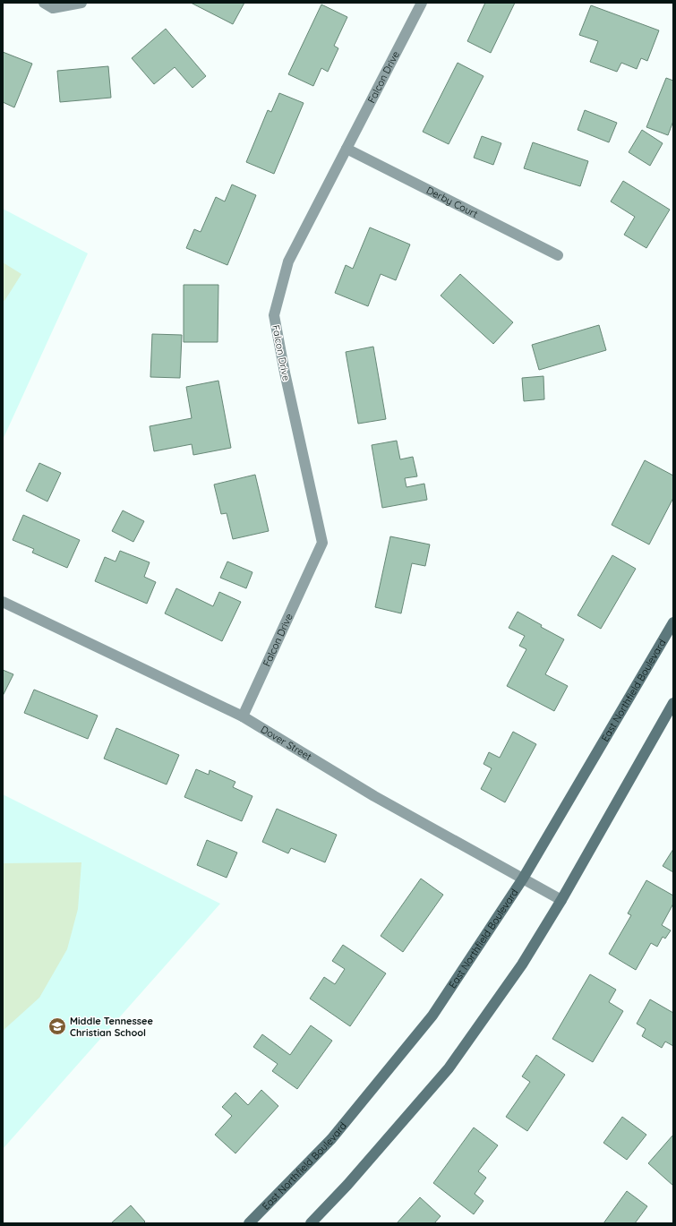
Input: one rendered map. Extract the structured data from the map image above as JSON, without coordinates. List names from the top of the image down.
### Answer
{
  "streets": {
    "main road": ["East Northfield Boulevard"],
    "street": ["Falcon Drive", "Derby Court", "Dover Street"]
  },
  "crossings": [
    ["Falcon Drive", "Derby Court"],
    ["Falcon Drive", "Dover Street"],
    ["East Northfield Boulevard", "Dover Street"]
  ],
  "places": {
    "school or university": ["Middle Tennessee Christian School"]
  }
}
